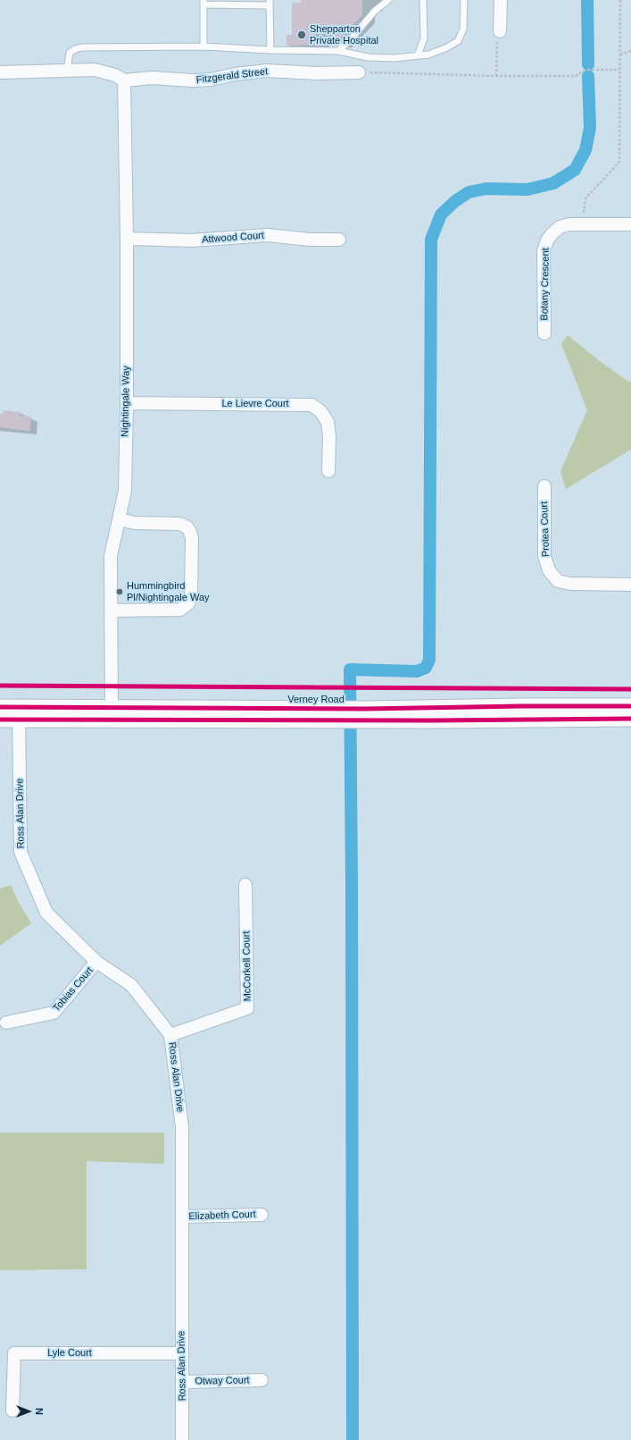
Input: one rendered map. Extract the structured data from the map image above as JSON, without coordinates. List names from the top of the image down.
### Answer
{
  "streets": {
    "street": [
      "Fitzgerald Street",
      "Attwood Court",
      "Botany Crescent",
      "Nightingale Way",
      "Le Lievre Court",
      "Protea Court",
      "Verney Road",
      "Ross Alan Drive",
      "McCorkell Court",
      "Tobias Court",
      "Elizabeth Court",
      "Lyle Court",
      "Otway Court"
    ]
  },
  "crossings": [
    ["Fitzgerald Street", "Nightingale Way"],
    ["Attwood Court", "Nightingale Way"],
    ["Nightingale Way", "Le Lievre Court"],
    ["Nightingale Way", "Verney Road"],
    ["Verney Road", "Ross Alan Drive"],
    ["Ross Alan Drive", "McCorkell Court"],
    ["Ross Alan Drive", "Tobias Court"],
    ["Ross Alan Drive", "Elizabeth Court"],
    ["Ross Alan Drive", "Lyle Court"],
    ["Ross Alan Drive", "Otway Court"]
  ],
  "places": ["Shepparton Private Hospital", "Hummingbird Pl/Nightingale Way"],
  "north": "right"
}
